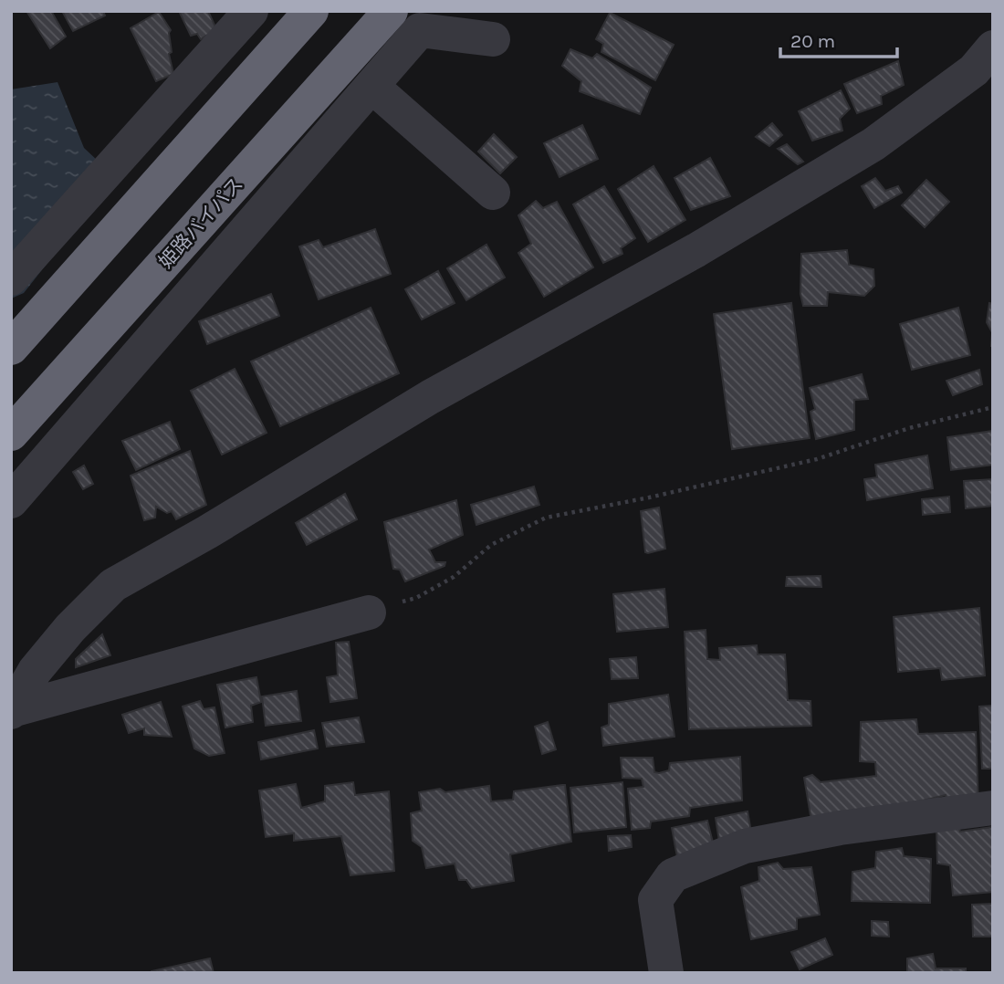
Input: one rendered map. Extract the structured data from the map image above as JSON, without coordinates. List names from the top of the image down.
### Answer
{
  "streets": {
    "highway": ["姫路バイパス"]
  },
  "scale_bar": "20 m"
}
